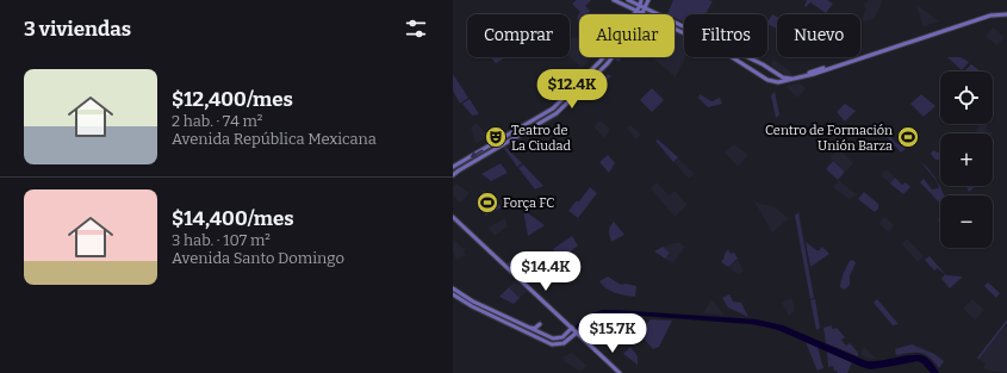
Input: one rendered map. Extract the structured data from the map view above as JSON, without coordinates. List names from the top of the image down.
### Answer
{
  "places": {
    "theatre": ["Teatro de La Ciudad"],
    "sports": ["Centro de Formación Unión Barza", "Força FC"]
  },
  "page": {
    "heading": "3 viviendas",
    "chip": [
      "Comprar",
      "Alquilar",
      "Filtros",
      "Nuevo"
    ],
    "list": [
      {
        "name": "$12,400/mes",
        "note": "2 hab. · 74 m² · Avenida República Mexicana"
      },
      {
        "name": "$14,400/mes",
        "note": "3 hab. · 107 m² · Avenida Santo Domingo"
      }
    ],
    "price": ["$12.4K", "$14.4K", "$15.7K"],
    "map_buttons": ["+", "−"]
  }
}
